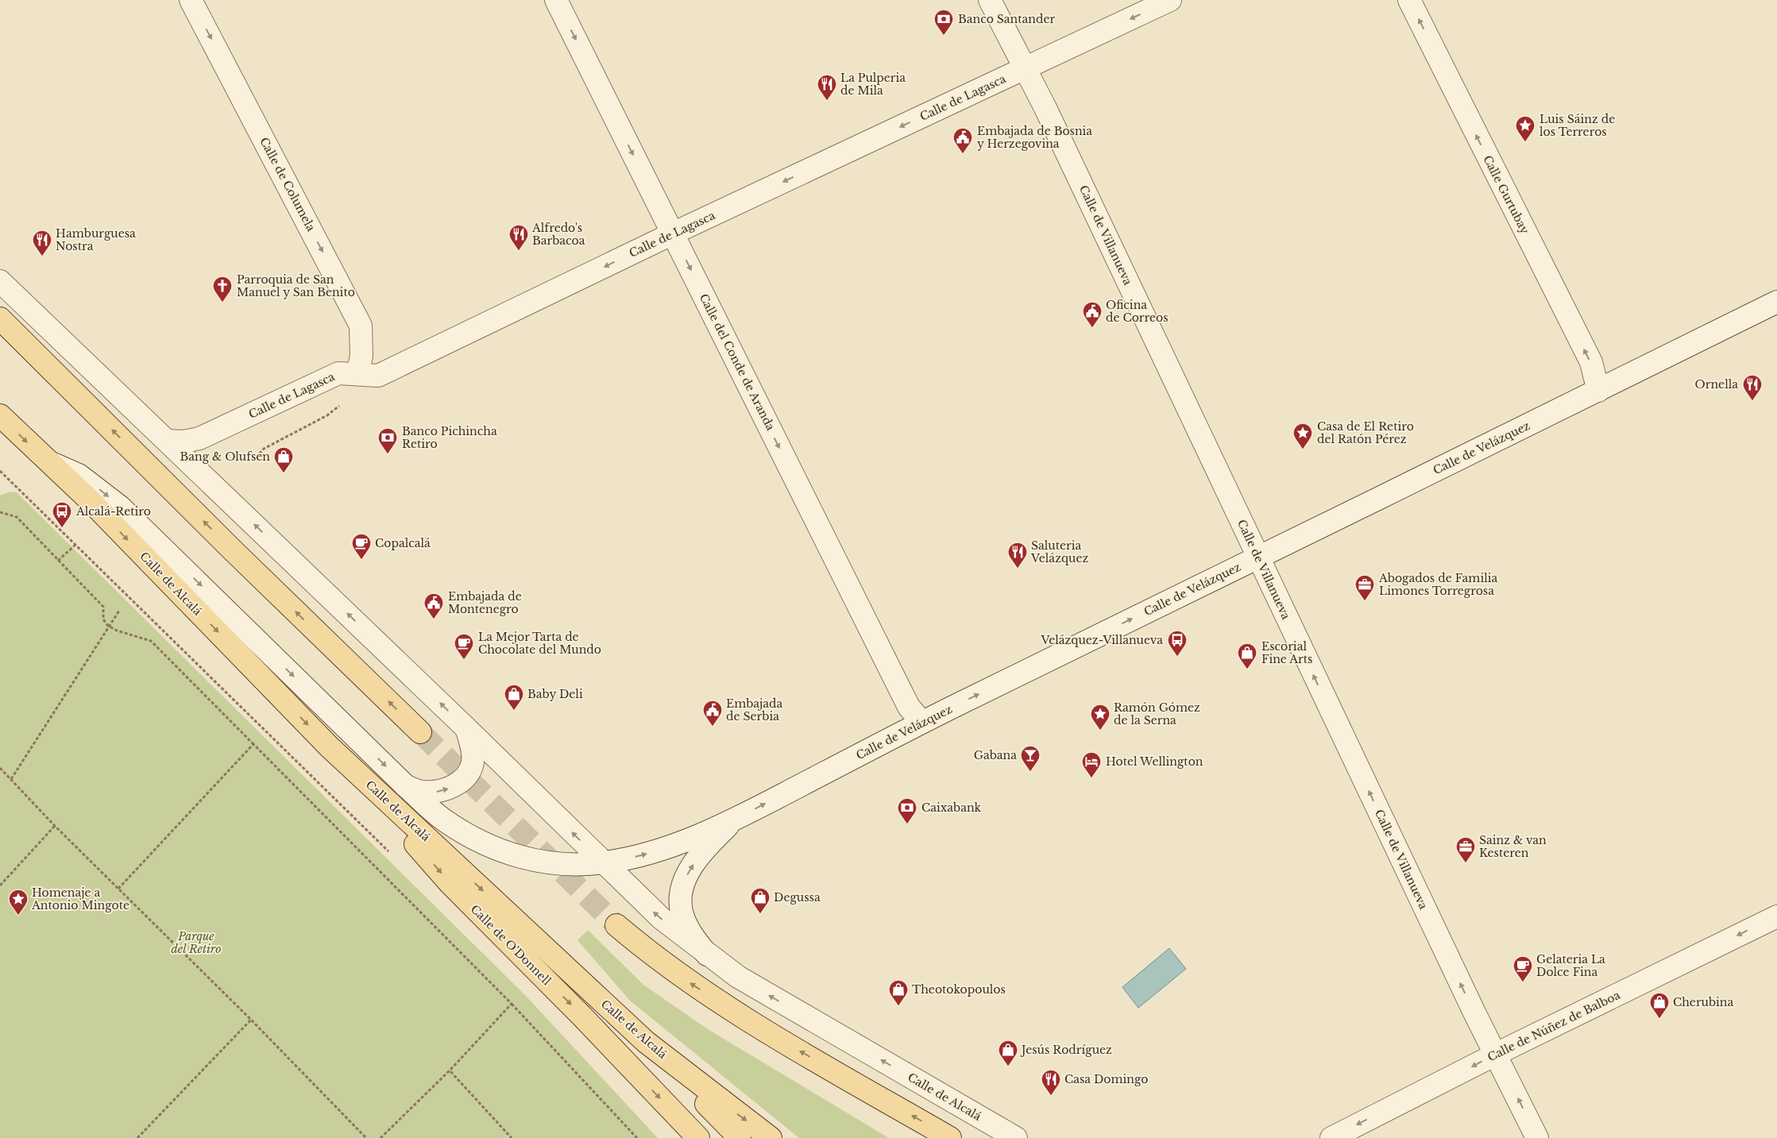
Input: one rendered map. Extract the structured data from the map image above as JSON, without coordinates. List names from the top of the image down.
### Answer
{
  "streets": {
    "main road": ["Calle de Alcalá", "Calle de O'Donnell"],
    "street": [
      "Calle de Lagasca",
      "Calle de Columela",
      "Calle Gurtubay",
      "Calle de Villanueva",
      "Calle del Conde de Aranda",
      "Calle de Velázquez",
      "Calle de Núñez de Balboa"
    ]
  },
  "crossings": [
    ["Calle de Lagasca", "Calle de Columela"],
    ["Calle de Lagasca", "Calle de Villanueva"],
    ["Calle de Lagasca", "Calle del Conde de Aranda"],
    ["Calle de Lagasca", "Calle de Alcalá"],
    ["Calle Gurtubay", "Calle de Velázquez"],
    ["Calle de Villanueva", "Calle de Velázquez"],
    ["Calle de Villanueva", "Calle de Núñez de Balboa"],
    ["Calle del Conde de Aranda", "Calle de Velázquez"],
    ["Calle de Velázquez", "Calle de Alcalá"],
    ["Calle de Alcalá", "Calle de O'Donnell"]
  ],
  "one_way": [
    "Calle de Lagasca",
    "Calle de Columela",
    "Calle Gurtubay",
    "Calle de Villanueva",
    "Calle del Conde de Aranda",
    "Calle de Velázquez",
    "Calle de Núñez de Balboa"
  ],
  "parks": ["Parque del Retiro"],
  "places": {
    "bank": ["Banco Santander", "Banco Pichincha Retiro", "Caixabank"],
    "restaurant": [
      "La Pulperia de Mila",
      "Alfredo's Barbacoa",
      "Hamburguesa Nostra",
      "Ornella",
      "Saluteria Velázquez",
      "Casa Domingo"
    ],
    "place": [
      "Luis Sáinz de los Terreros",
      "Casa de El Retiro del Ratón Pérez",
      "Ramón Gómez de la Serna",
      "Homenaje a Antonio Mingote"
    ],
    "public building": [
      "Embajada de Bosnia y Herzegovina",
      "Oficina de Correos",
      "Embajada de Montenegro",
      "Embajada de Serbia"
    ],
    "church": ["Parroquia de San Manuel y San Benito"],
    "shop": [
      "Bang & Olufsen",
      "Escorial Fine Arts",
      "Baby Deli",
      "Degussa",
      "Theotokopoulos",
      "Cherubina",
      "Jesús Rodríguez"
    ],
    "bus stop": ["Alcalá-Retiro", "Velázquez-Villanueva"],
    "cafe": ["Copalcalá", "La Mejor Tarta de Chocolate del Mundo", "Gelateria La Dolce Fina"],
    "office": ["Abogados de Familia Limones Torregrosa", "Sainz & van Kesteren"],
    "bar": ["Gabana"],
    "hotel": ["Hotel Wellington"]
  }
}
